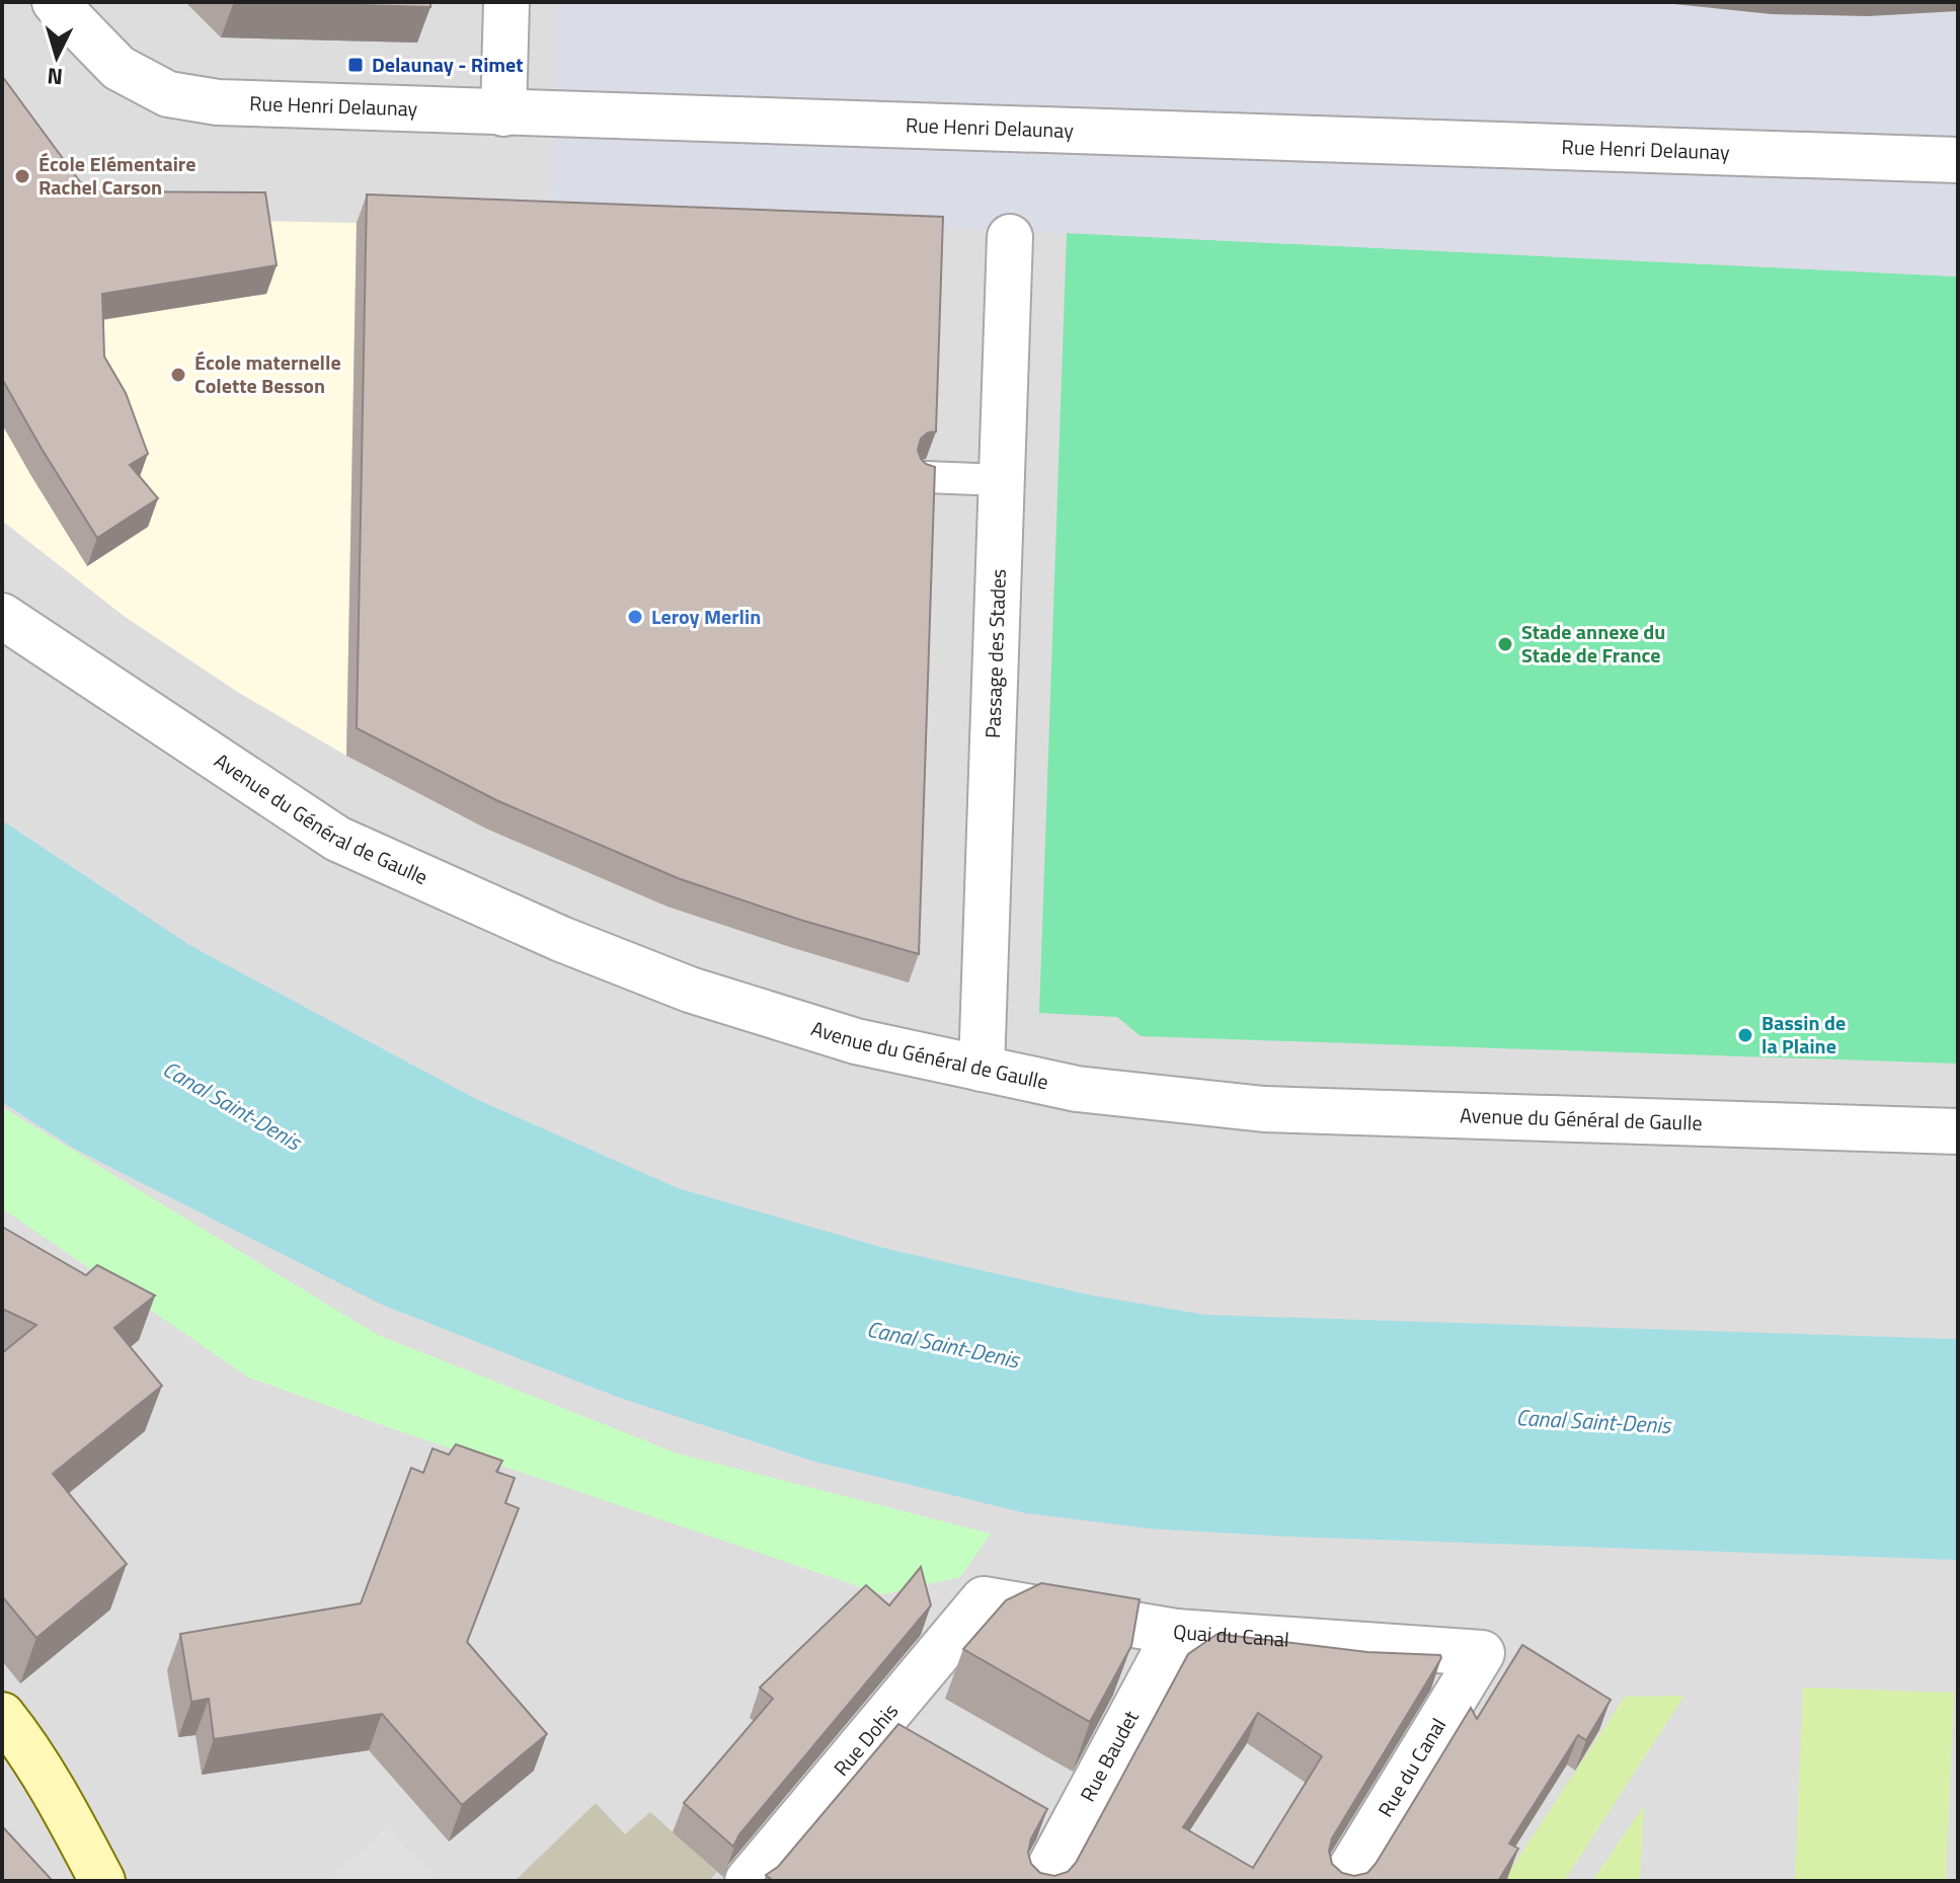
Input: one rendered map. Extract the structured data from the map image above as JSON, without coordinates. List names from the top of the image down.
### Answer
{
  "streets": {
    "street": [
      "Rue Henri Delaunay",
      "Passage des Stades",
      "Avenue du Général de Gaulle",
      "Quai du Canal",
      "Rue Dohis",
      "Rue Baudet",
      "Rue du Canal"
    ]
  },
  "crossings": [
    ["Passage des Stades", "Avenue du Général de Gaulle"],
    ["Quai du Canal", "Rue Dohis"],
    ["Quai du Canal", "Rue Baudet"],
    ["Quai du Canal", "Rue du Canal"]
  ],
  "water": ["Canal Saint-Denis"],
  "places": {
    "transit": ["Delaunay - Rimet"],
    "other": [
      "École Elémentaire Rachel Carson",
      "École maternelle Colette Besson",
      "Leroy Merlin",
      "Stade annexe du Stade de France",
      "Bassin de la Plaine"
    ]
  },
  "north": "bottom"
}
